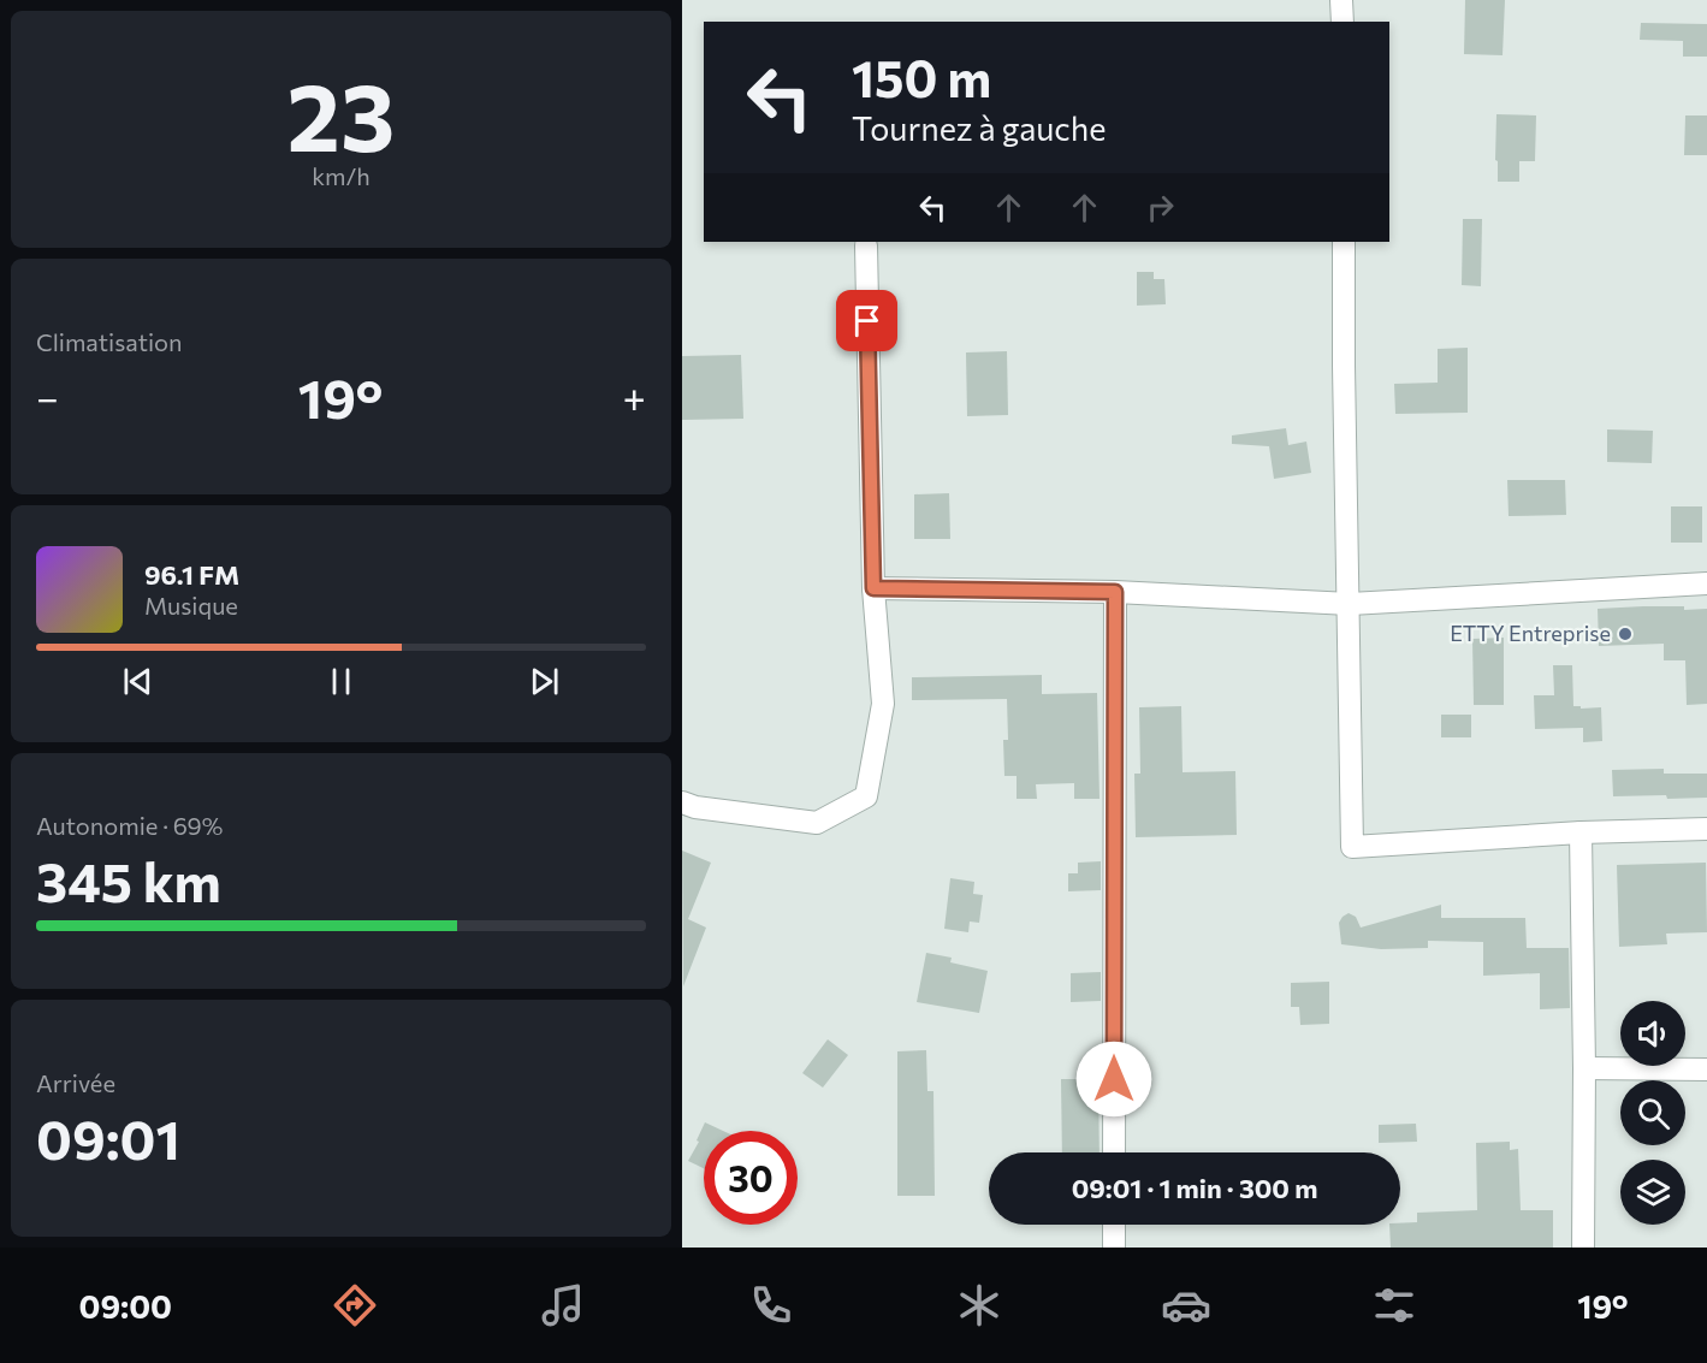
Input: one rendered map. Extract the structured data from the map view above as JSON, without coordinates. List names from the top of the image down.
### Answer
{
  "places": ["ETTY Entreprise"],
  "page": {
    "tile": [
      ["23", "km/h"],
      "Climatisation",
      ["Autonomie · 69%", "345 km"],
      ["Arrivée", "09:01"]
    ],
    "turn": ["150 m", "Tournez à gauche"],
    "heat": ["−", "19°", "+"],
    "song": ["96.1 FM", "Musique"],
    "limit": "30",
    "trip": "09:01 · 1 min · 300 m",
    "tabs": ["09:00", "19°"]
  }
}
